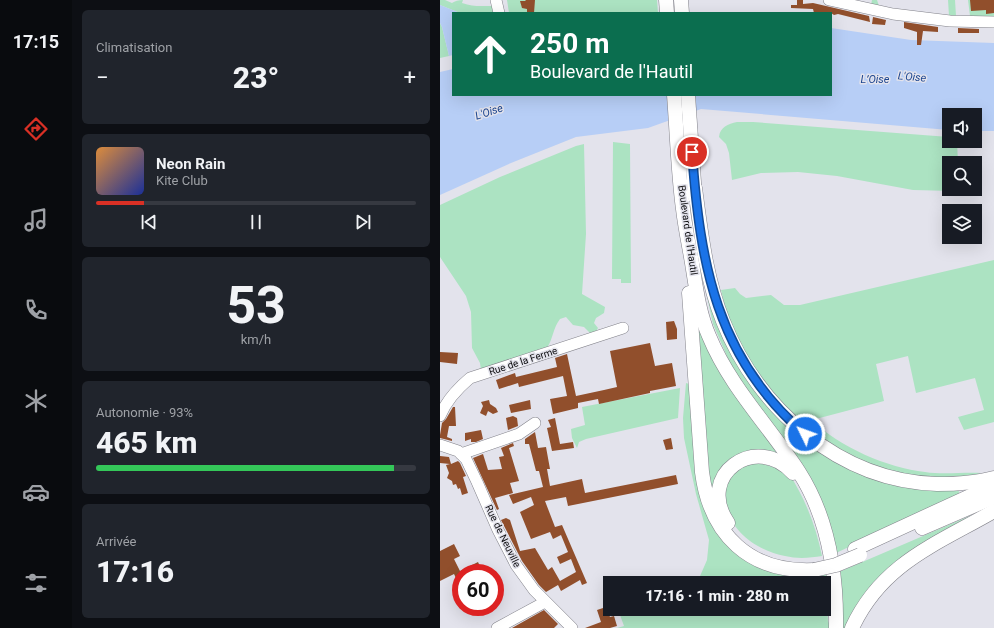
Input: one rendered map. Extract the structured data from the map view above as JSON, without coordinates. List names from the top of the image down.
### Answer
{
  "streets": {
    "main road": ["Boulevard de l'Hautil"],
    "street": ["Rue de la Ferme", "Rue de Neuville"]
  },
  "water": ["L'Oise", "L’Oise"],
  "page": {
    "tabs": "17:15",
    "tile": [
      "Climatisation",
      ["53", "km/h"],
      ["Autonomie · 93%", "465 km"],
      ["Arrivée", "17:16"]
    ],
    "turn": ["250 m", "Boulevard de l'Hautil"],
    "heat": ["−", "23°", "+"],
    "song": ["Neon Rain", "Kite Club"],
    "limit": "60",
    "trip": "17:16 · 1 min · 280 m"
  }
}
